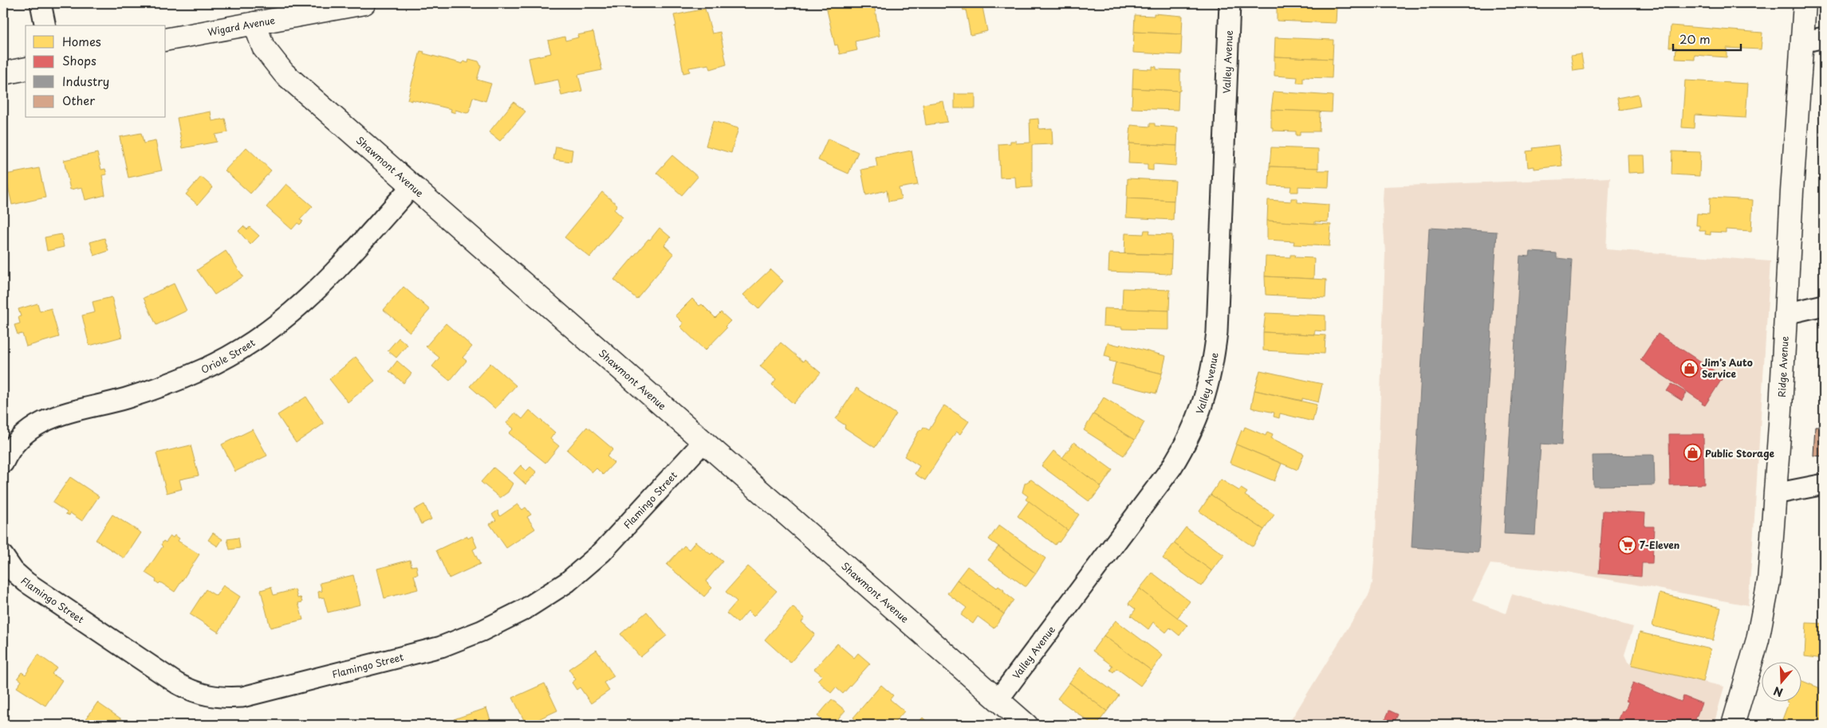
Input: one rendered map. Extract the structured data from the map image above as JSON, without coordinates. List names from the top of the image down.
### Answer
{
  "streets": {
    "street": [
      "Wigard Avenue",
      "Valley Avenue",
      "Shawmont Avenue",
      "Oriole Street",
      "Ridge Avenue",
      "Flamingo Street"
    ]
  },
  "crossings": [
    ["Wigard Avenue", "Shawmont Avenue"],
    ["Valley Avenue", "Shawmont Avenue"],
    ["Shawmont Avenue", "Oriole Street"],
    ["Shawmont Avenue", "Flamingo Street"]
  ],
  "places": {
    "shop": ["Jim's Auto Service", "Public Storage"],
    "supermarket": ["7-Eleven"]
  },
  "legend": [
    "Homes",
    "Shops",
    "Industry",
    "Other"
  ],
  "scale_bar": "20 m",
  "north": "bottom"
}
